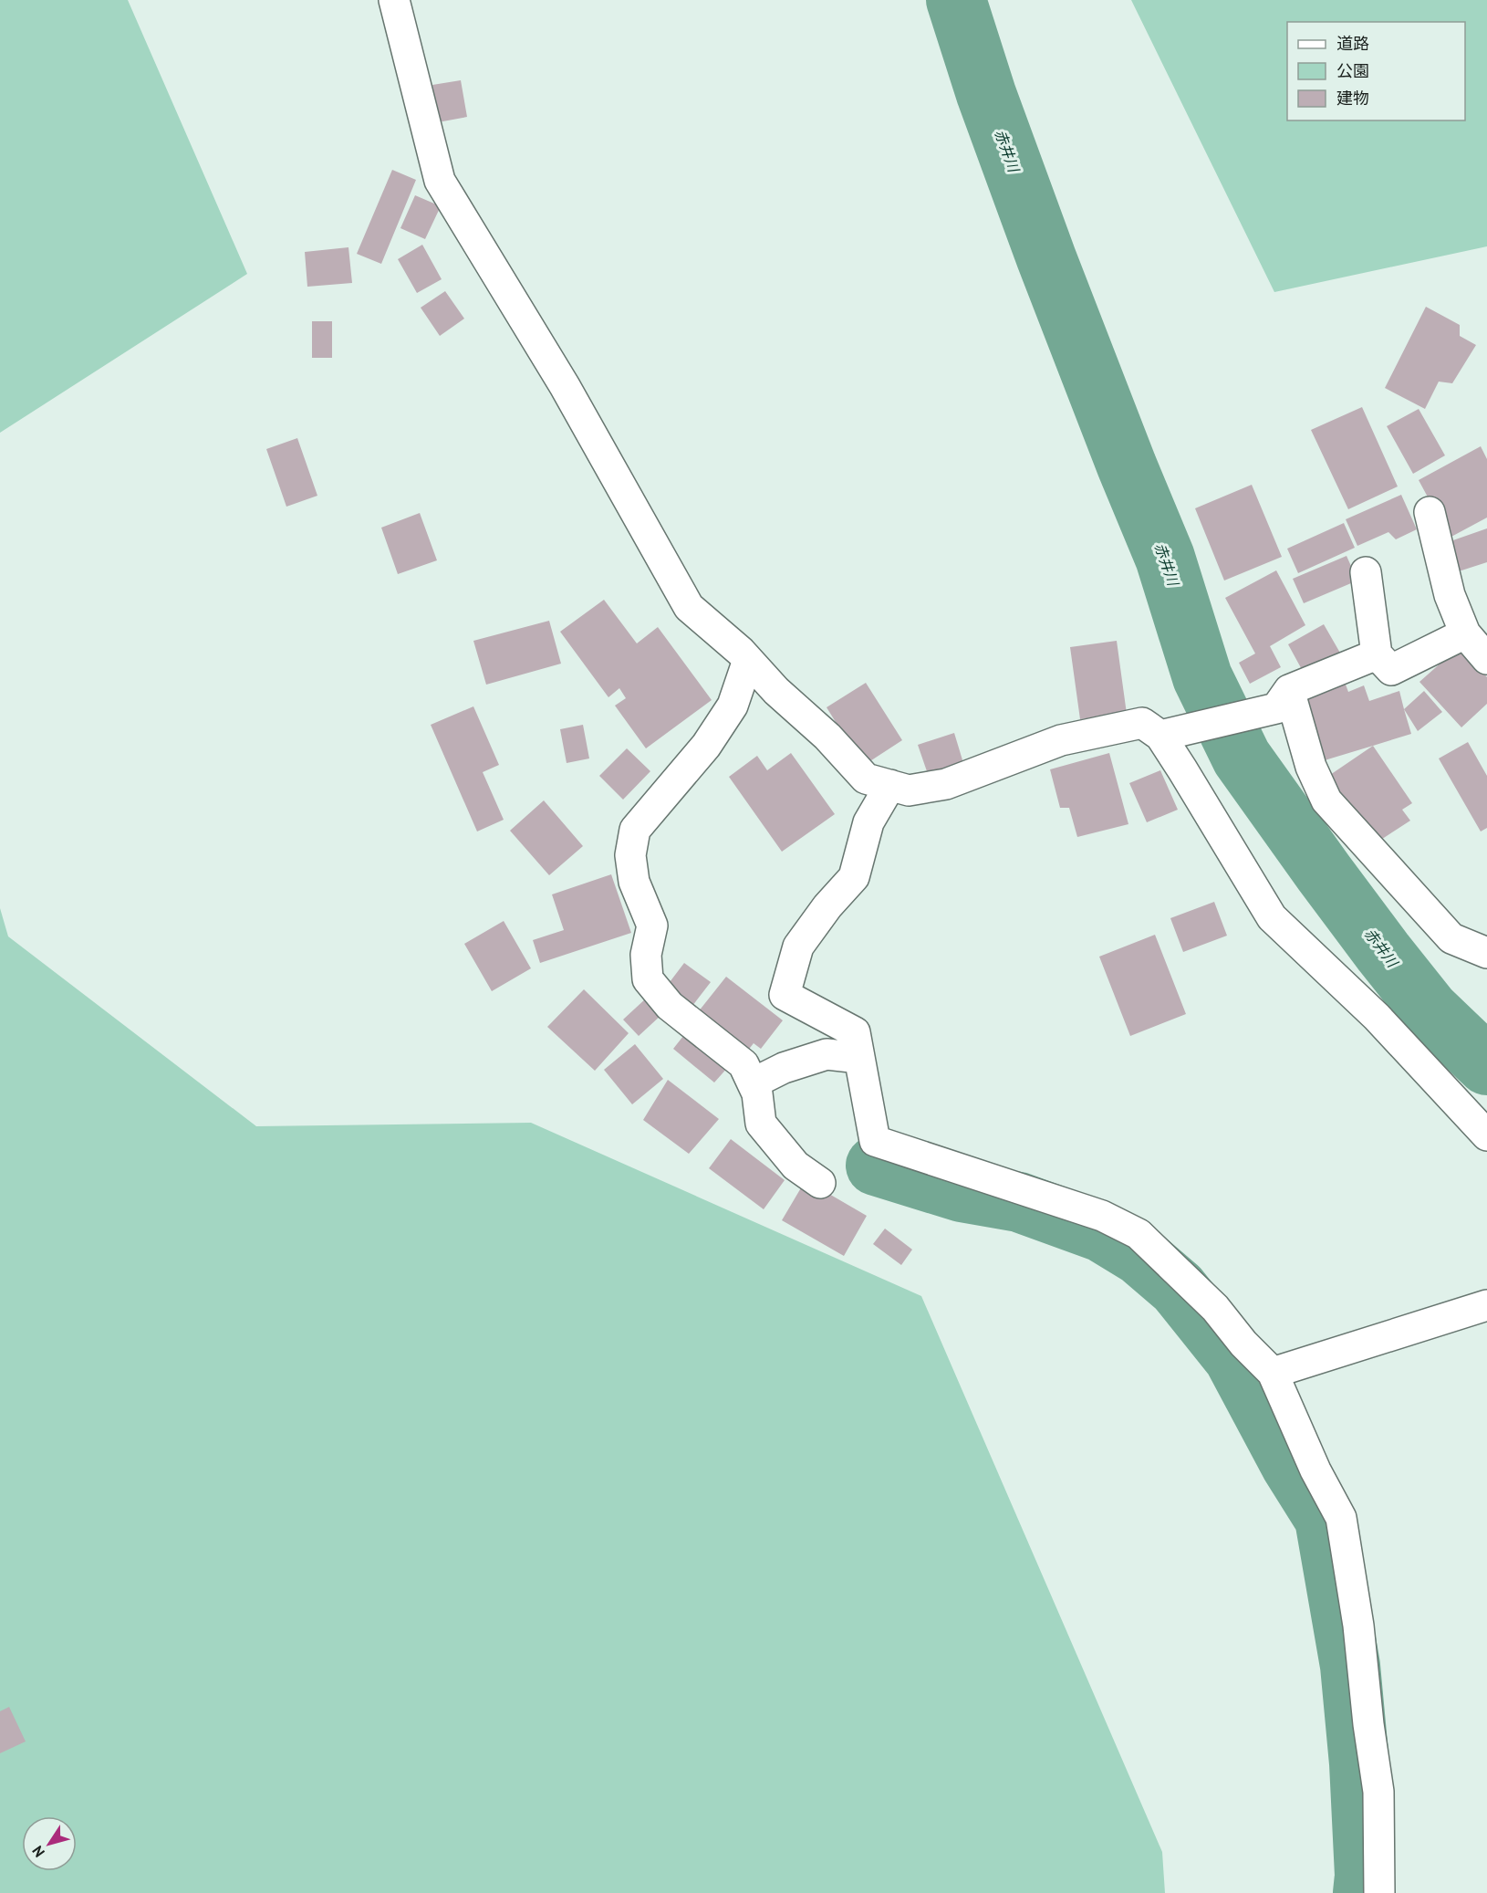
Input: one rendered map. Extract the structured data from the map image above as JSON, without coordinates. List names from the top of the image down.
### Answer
{
  "water": ["赤井川"],
  "legend": ["道路", "公園", "建物"],
  "north": "bottom left"
}
